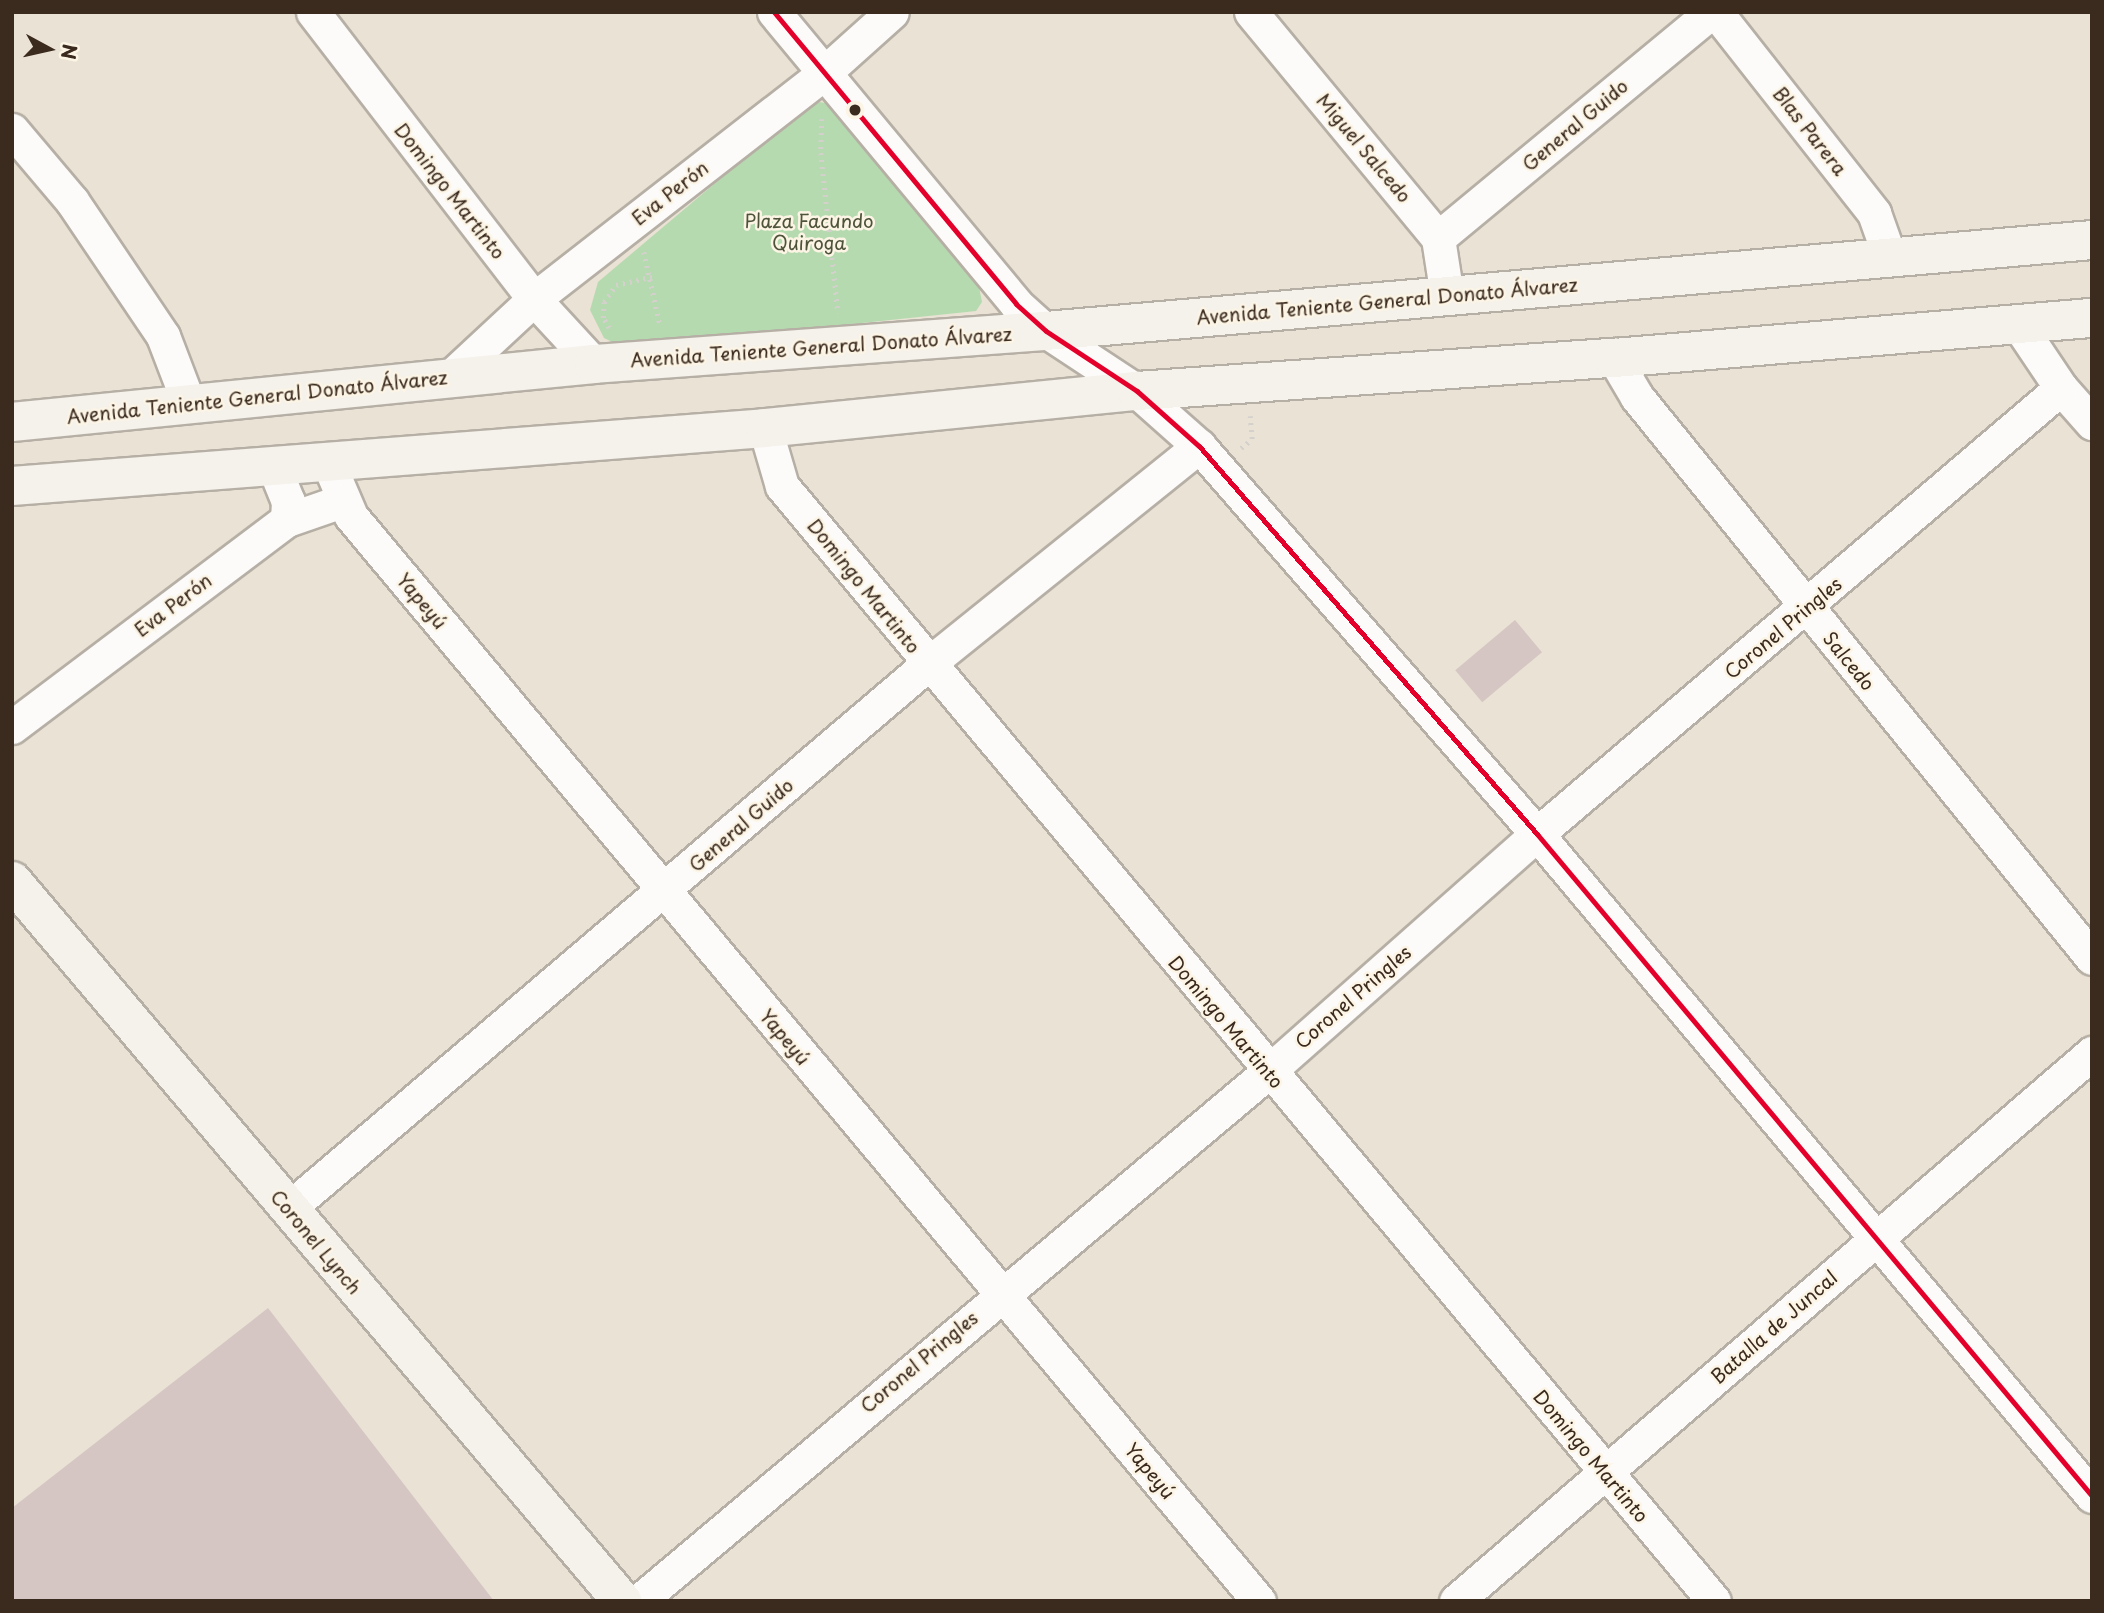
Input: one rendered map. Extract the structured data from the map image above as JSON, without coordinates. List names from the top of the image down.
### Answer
{
  "streets": {
    "main road": ["Avenida Teniente General Donato Álvarez", "Coronel Lynch"],
    "street": [
      "General Guido",
      "Blas Parera",
      "Miguel Salcedo",
      "Domingo Martinto",
      "Eva Perón",
      "Yapeyú",
      "Coronel Pringles",
      "Salcedo",
      "Batalla de Juncal"
    ]
  },
  "crossings": [
    ["General Guido", "Blas Parera"],
    ["General Guido", "Miguel Salcedo"],
    ["General Guido", "Domingo Martinto"],
    ["General Guido", "Yapeyú"],
    ["General Guido", "Coronel Lynch"],
    ["Blas Parera", "Avenida Teniente General Donato Álvarez"],
    ["Domingo Martinto", "Eva Perón"],
    ["Domingo Martinto", "Avenida Teniente General Donato Álvarez"],
    ["Domingo Martinto", "Coronel Pringles"],
    ["Domingo Martinto", "Batalla de Juncal"],
    ["Eva Perón", "Avenida Teniente General Donato Álvarez"],
    ["Eva Perón", "Yapeyú"],
    ["Yapeyú", "Coronel Pringles"],
    ["Coronel Pringles", "Salcedo"]
  ],
  "parks": ["Plaza Facundo Quiroga"],
  "north": "right"
}
